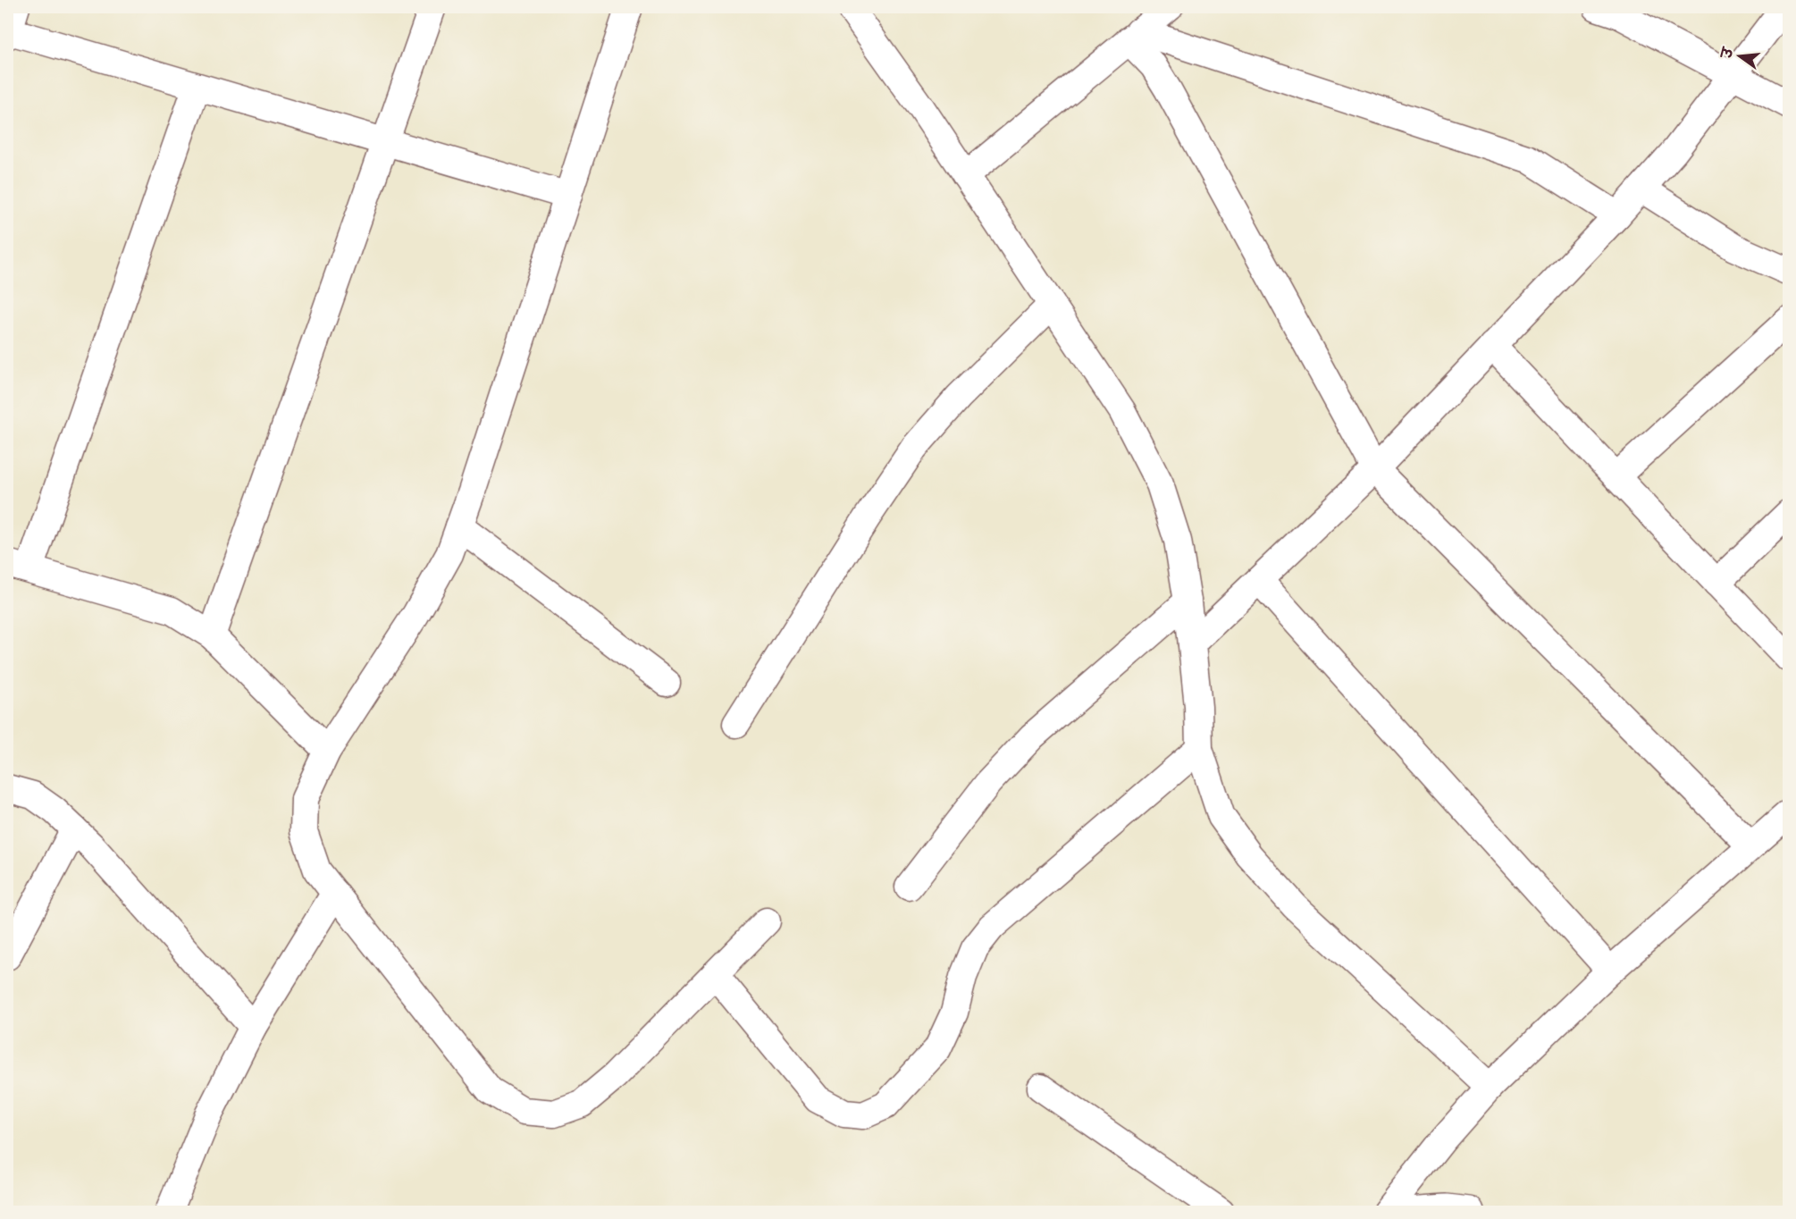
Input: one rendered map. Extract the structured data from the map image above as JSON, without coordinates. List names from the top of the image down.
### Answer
{
  "north": "left"
}
